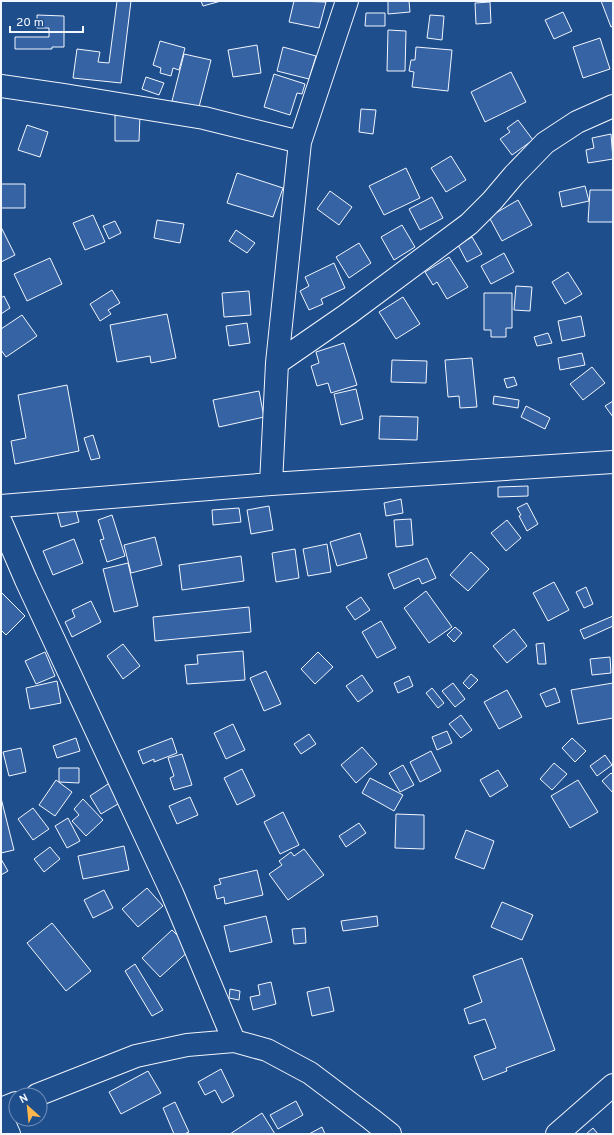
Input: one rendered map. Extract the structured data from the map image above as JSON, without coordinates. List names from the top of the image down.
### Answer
{
  "scale_bar": "20 m",
  "north": "top left"
}
